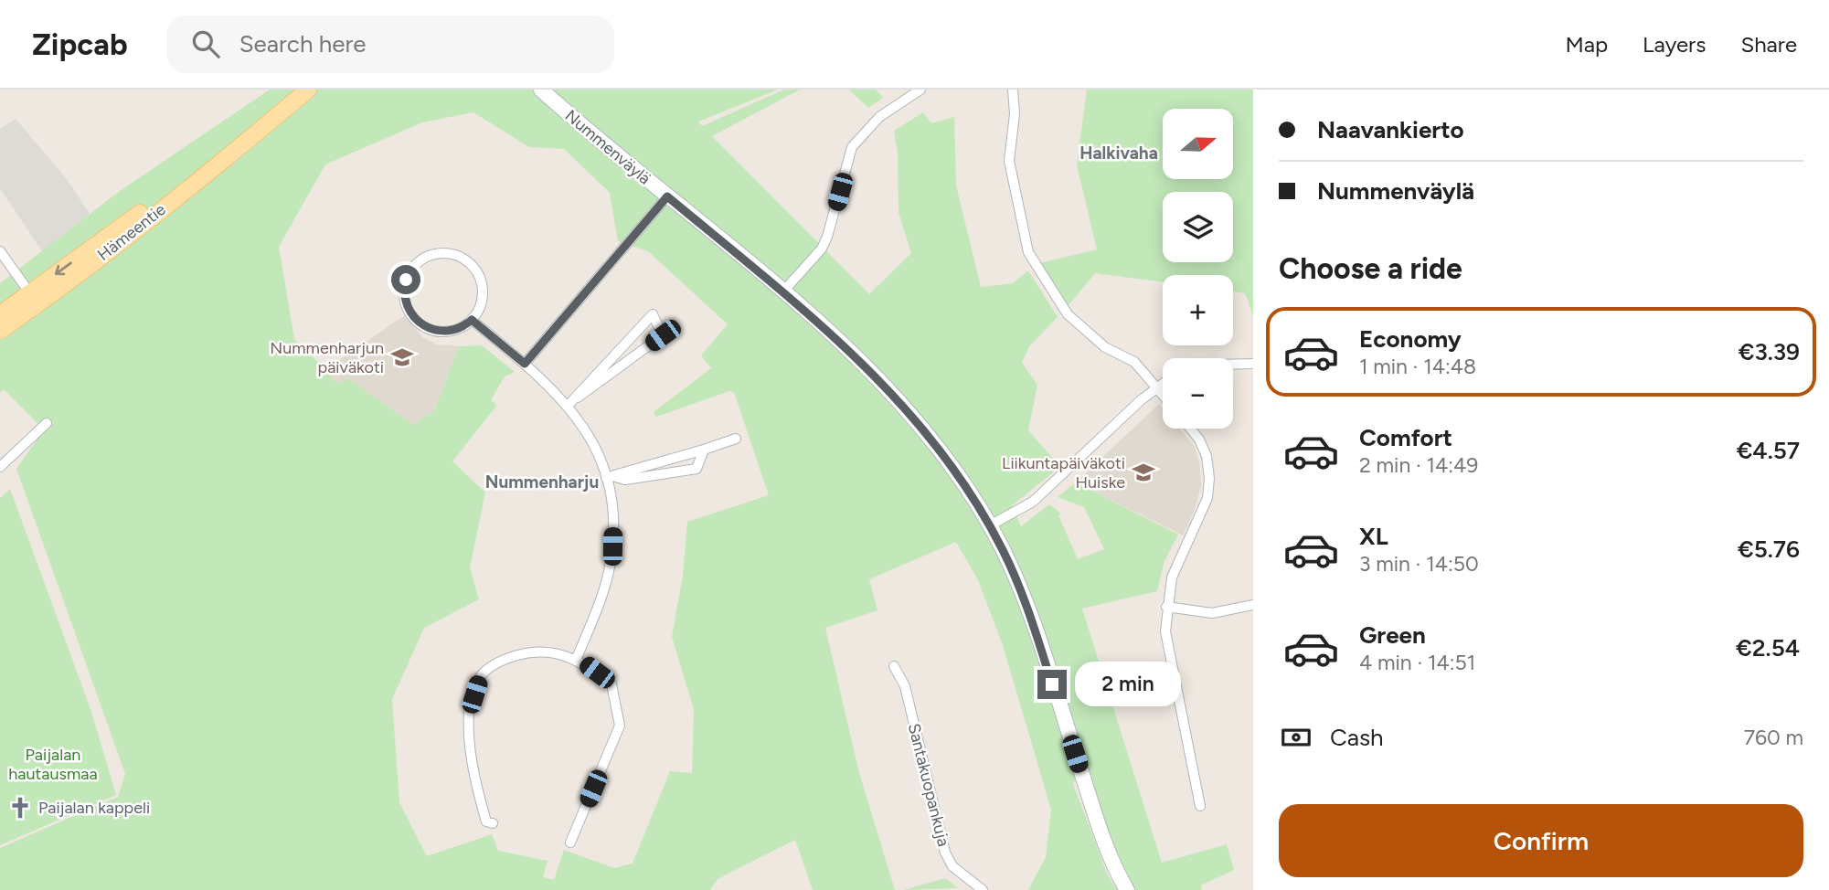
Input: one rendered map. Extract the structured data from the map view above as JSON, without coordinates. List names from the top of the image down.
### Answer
{
  "streets": {
    "main road": ["Hämeentie"],
    "street": ["Nummenväylä", "Santakuopankuja"]
  },
  "districts": ["Halkivaha", "Nummenharju"],
  "parks": ["Paijalan hautausmaa"],
  "places": {
    "school or university": ["Nummenharjun päiväkoti", "Liikuntapäiväkoti Huiske"],
    "church": ["Paijalan kappeli"]
  },
  "north": "right",
  "page": {
    "header": "Zipcab",
    "search": "Search here",
    "nav": ["Map", "Layers", "Share"],
    "banner": ["Naavankierto", "Nummenväylä"],
    "map_buttons": ["+", "−"],
    "heading": "Choose a ride",
    "list": [
      {
        "name": "Economy",
        "note": "1 min · 14:48",
        "value": "€3.39"
      },
      {
        "name": "Comfort",
        "note": "2 min · 14:49",
        "value": "€4.57"
      },
      {
        "name": "XL",
        "note": "3 min · 14:50",
        "value": "€5.76"
      },
      {
        "name": "Green",
        "note": "4 min · 14:51",
        "value": "€2.54"
      }
    ],
    "bubble": "2 min",
    "pay": ["Cash", "760 m"],
    "buttons": "Confirm"
  }
}
